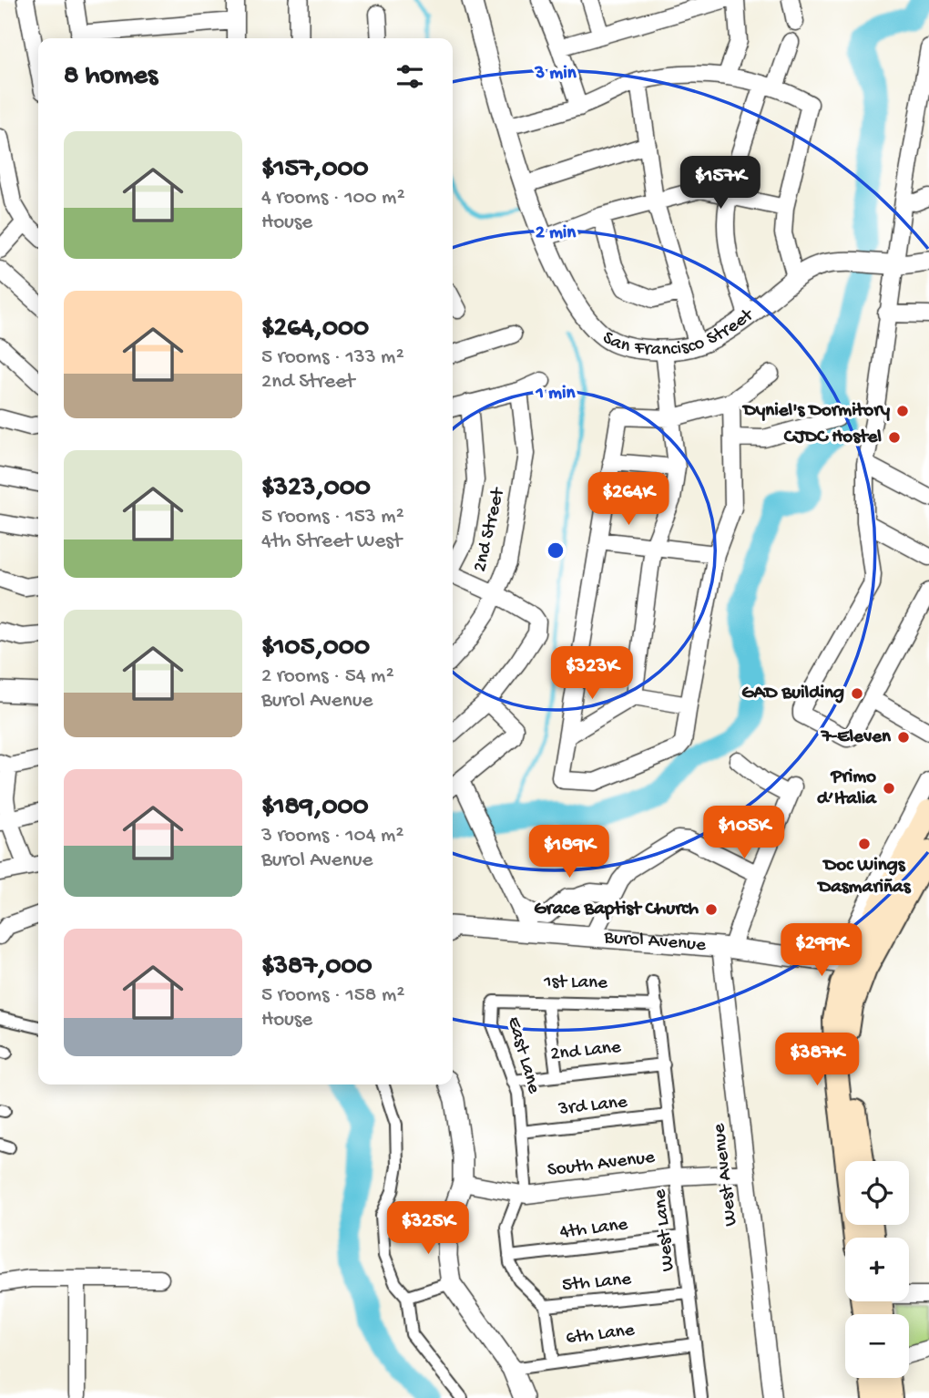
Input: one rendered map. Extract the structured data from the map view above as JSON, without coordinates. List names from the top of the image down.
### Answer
{
  "streets": {
    "street": [
      "San Francisco Street",
      "2nd Street",
      "Burol Avenue",
      "1st Lane",
      "2nd Lane",
      "East Lane",
      "3rd Lane",
      "South Avenue",
      "West Avenue",
      "4th Lane",
      "West Lane",
      "5th Lane",
      "6th Lane"
    ]
  },
  "crossings": [
    ["Burol Avenue", "West Avenue"],
    ["1st Lane", "East Lane"],
    ["1st Lane", "West Lane"],
    ["2nd Lane", "East Lane"],
    ["2nd Lane", "West Lane"],
    ["East Lane", "3rd Lane"],
    ["East Lane", "South Avenue"],
    ["East Lane", "4th Lane"],
    ["East Lane", "5th Lane"],
    ["3rd Lane", "West Lane"],
    ["South Avenue", "West Avenue"],
    ["South Avenue", "West Lane"],
    ["4th Lane", "West Lane"],
    ["West Lane", "5th Lane"],
    ["West Lane", "6th Lane"]
  ],
  "places": [
    "Dyniel's Dormitory",
    "CJDC Hostel",
    "GAD Building",
    "7-Eleven",
    "Primo d’Italia",
    "Doc Wings Dasmariñas",
    "Grace Baptist Church"
  ],
  "page": {
    "heading": "8 homes",
    "list": [
      {
        "name": "$157,000",
        "note": "4 rooms · 100 m² · House"
      },
      {
        "name": "$264,000",
        "note": "5 rooms · 133 m² · 2nd Street"
      },
      {
        "name": "$323,000",
        "note": "5 rooms · 153 m² · 4th Street West"
      },
      {
        "name": "$105,000",
        "note": "2 rooms · 54 m² · Burol Avenue"
      },
      {
        "name": "$189,000",
        "note": "3 rooms · 104 m² · Burol Avenue"
      },
      {
        "name": "$387,000",
        "note": "5 rooms · 158 m² · House"
      }
    ],
    "price": [
      "$157K",
      "$264K",
      "$323K",
      "$105K",
      "$189K",
      "$299K",
      "$387K",
      "$325K"
    ],
    "map_buttons": ["+", "−"]
  },
  "rings": ["3 min", "2 min", "1 min"]
}
